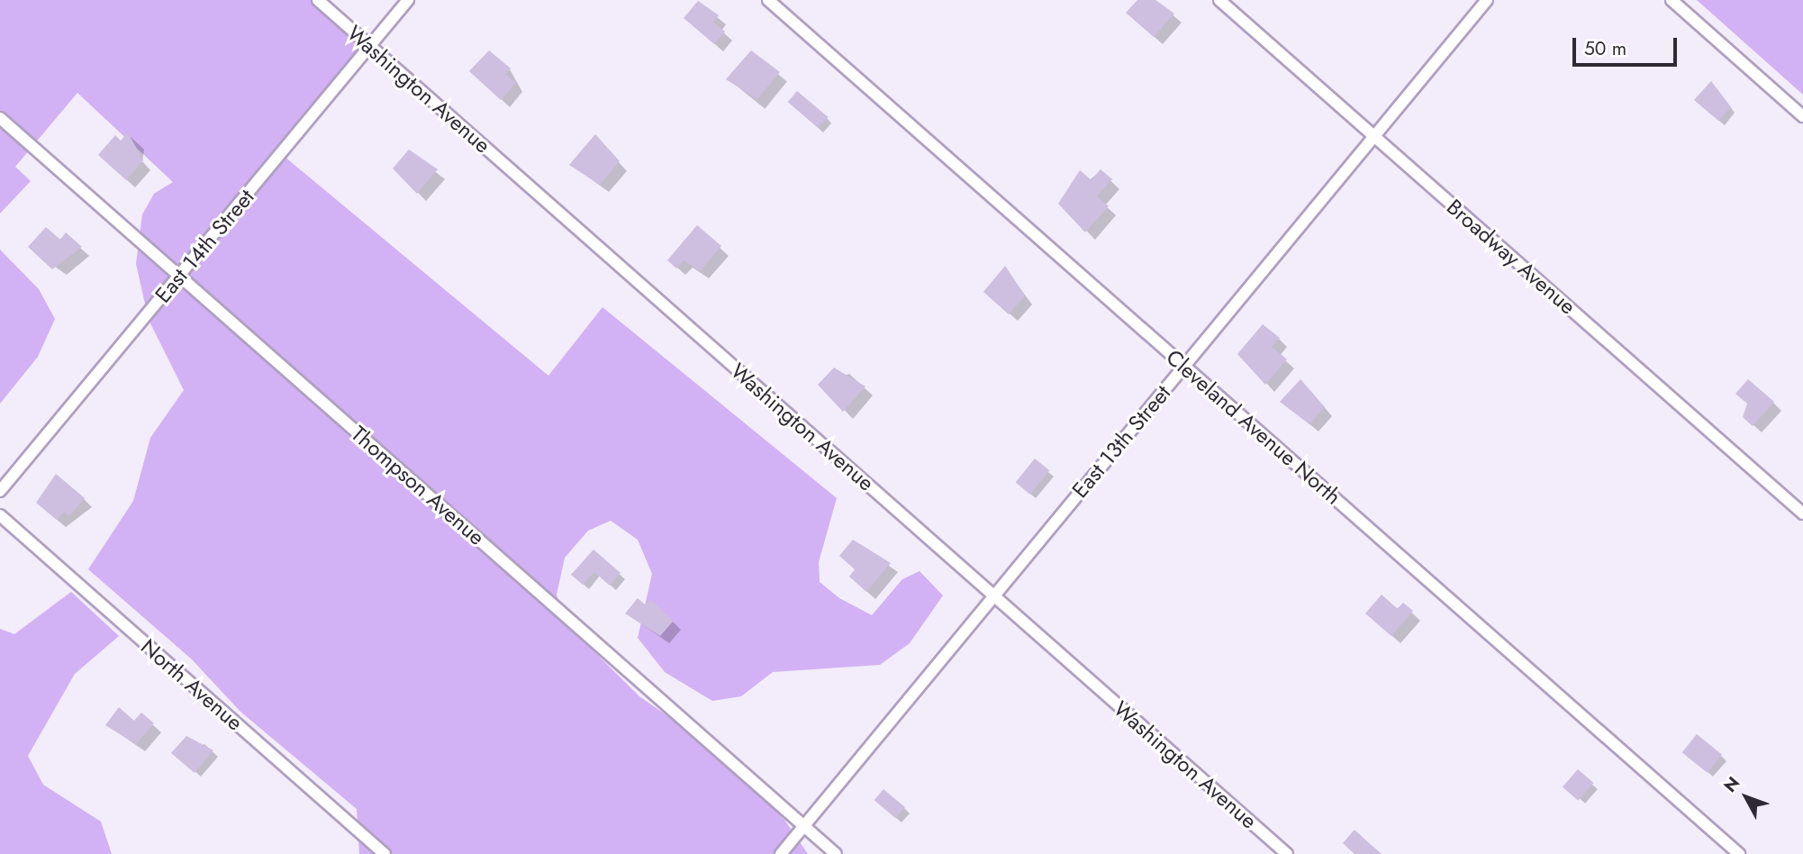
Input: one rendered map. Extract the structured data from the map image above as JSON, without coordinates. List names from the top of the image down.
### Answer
{
  "streets": {
    "street": [
      "Washington Avenue",
      "East 14th Street",
      "Broadway Avenue",
      "Cleveland Avenue North",
      "East 13th Street",
      "Thompson Avenue",
      "North Avenue"
    ]
  },
  "crossings": [
    ["Washington Avenue", "East 14th Street"],
    ["Washington Avenue", "East 13th Street"],
    ["East 14th Street", "Thompson Avenue"],
    ["Broadway Avenue", "East 13th Street"],
    ["Cleveland Avenue North", "East 13th Street"],
    ["East 13th Street", "Thompson Avenue"]
  ],
  "scale_bar": "50 m",
  "north": "top left"
}
